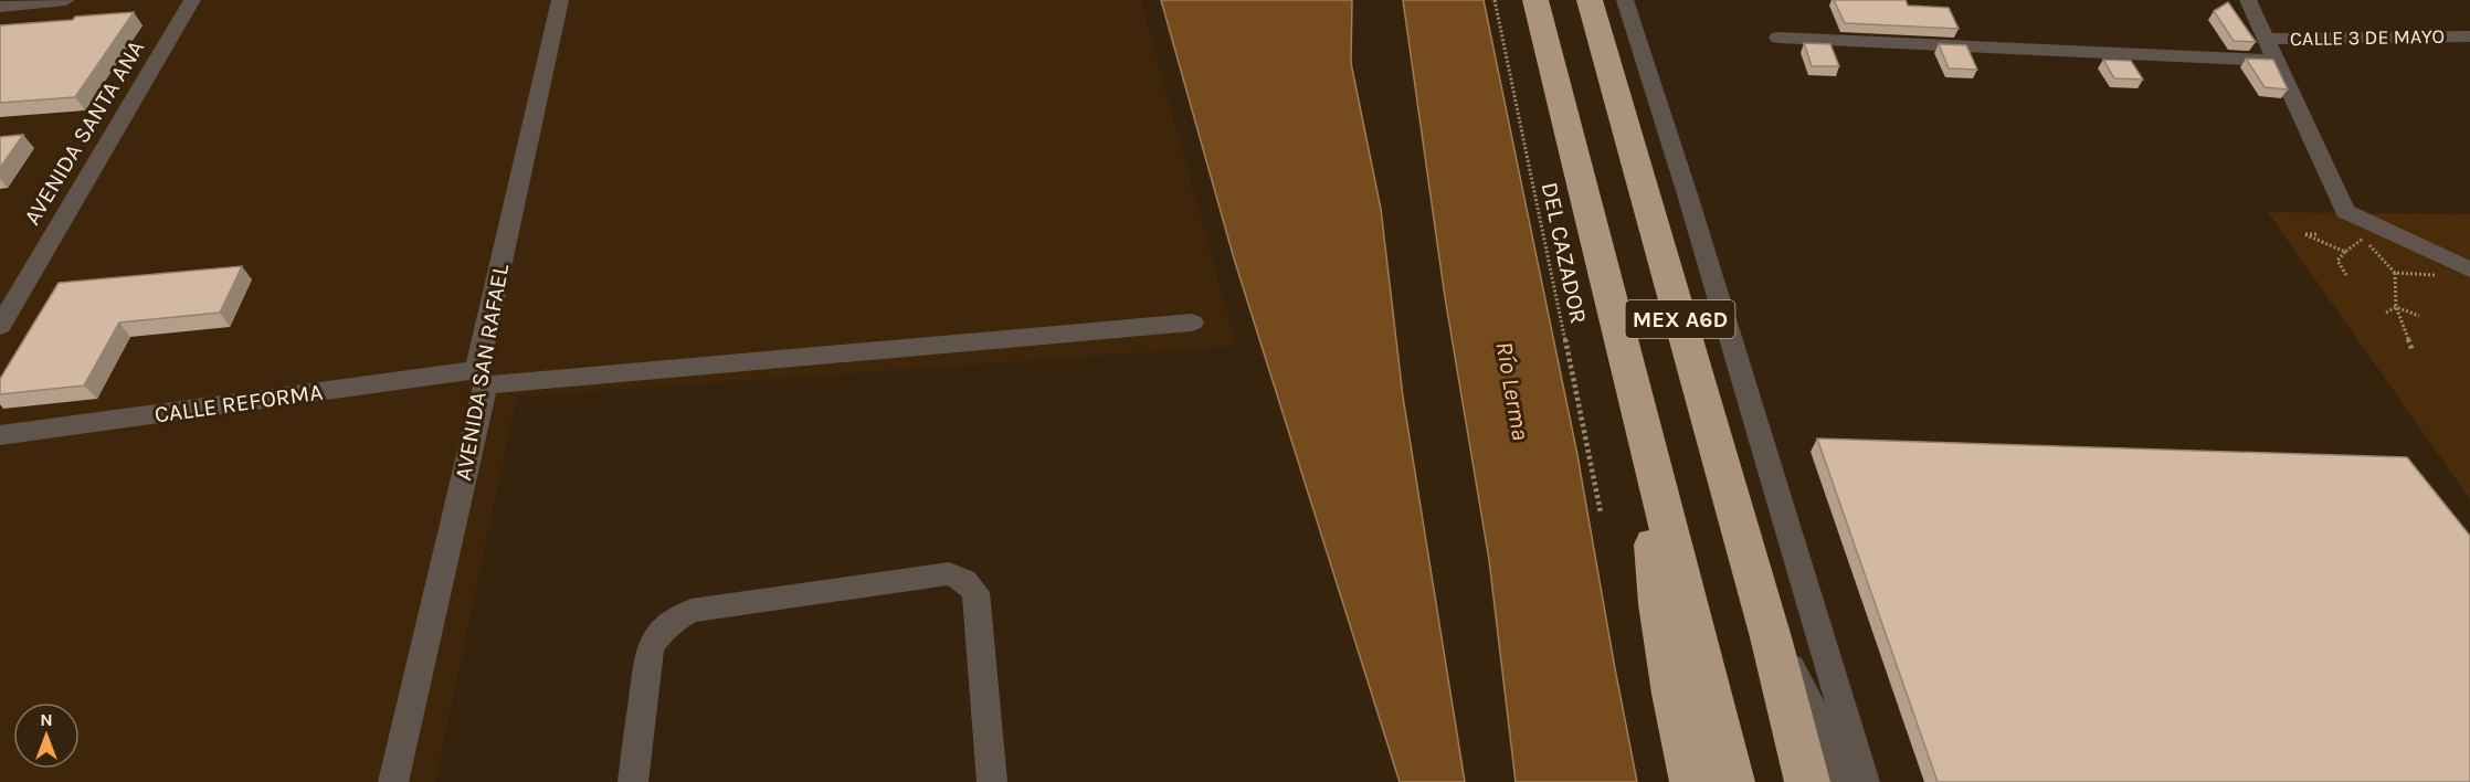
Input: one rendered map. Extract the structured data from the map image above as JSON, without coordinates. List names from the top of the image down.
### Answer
{
  "streets": {
    "highway": ["MEX A6D"],
    "street": [
      "CALLE 3 DE MAYO",
      "AVENIDA SANTA ANA",
      "AVENIDA SAN RAFAEL",
      "CALLE REFORMA"
    ],
    "path": ["DEL CAZADOR"]
  },
  "crossings": [
    ["AVENIDA SAN RAFAEL", "CALLE REFORMA"]
  ],
  "water": ["Río Lerma"],
  "north": "top"
}
